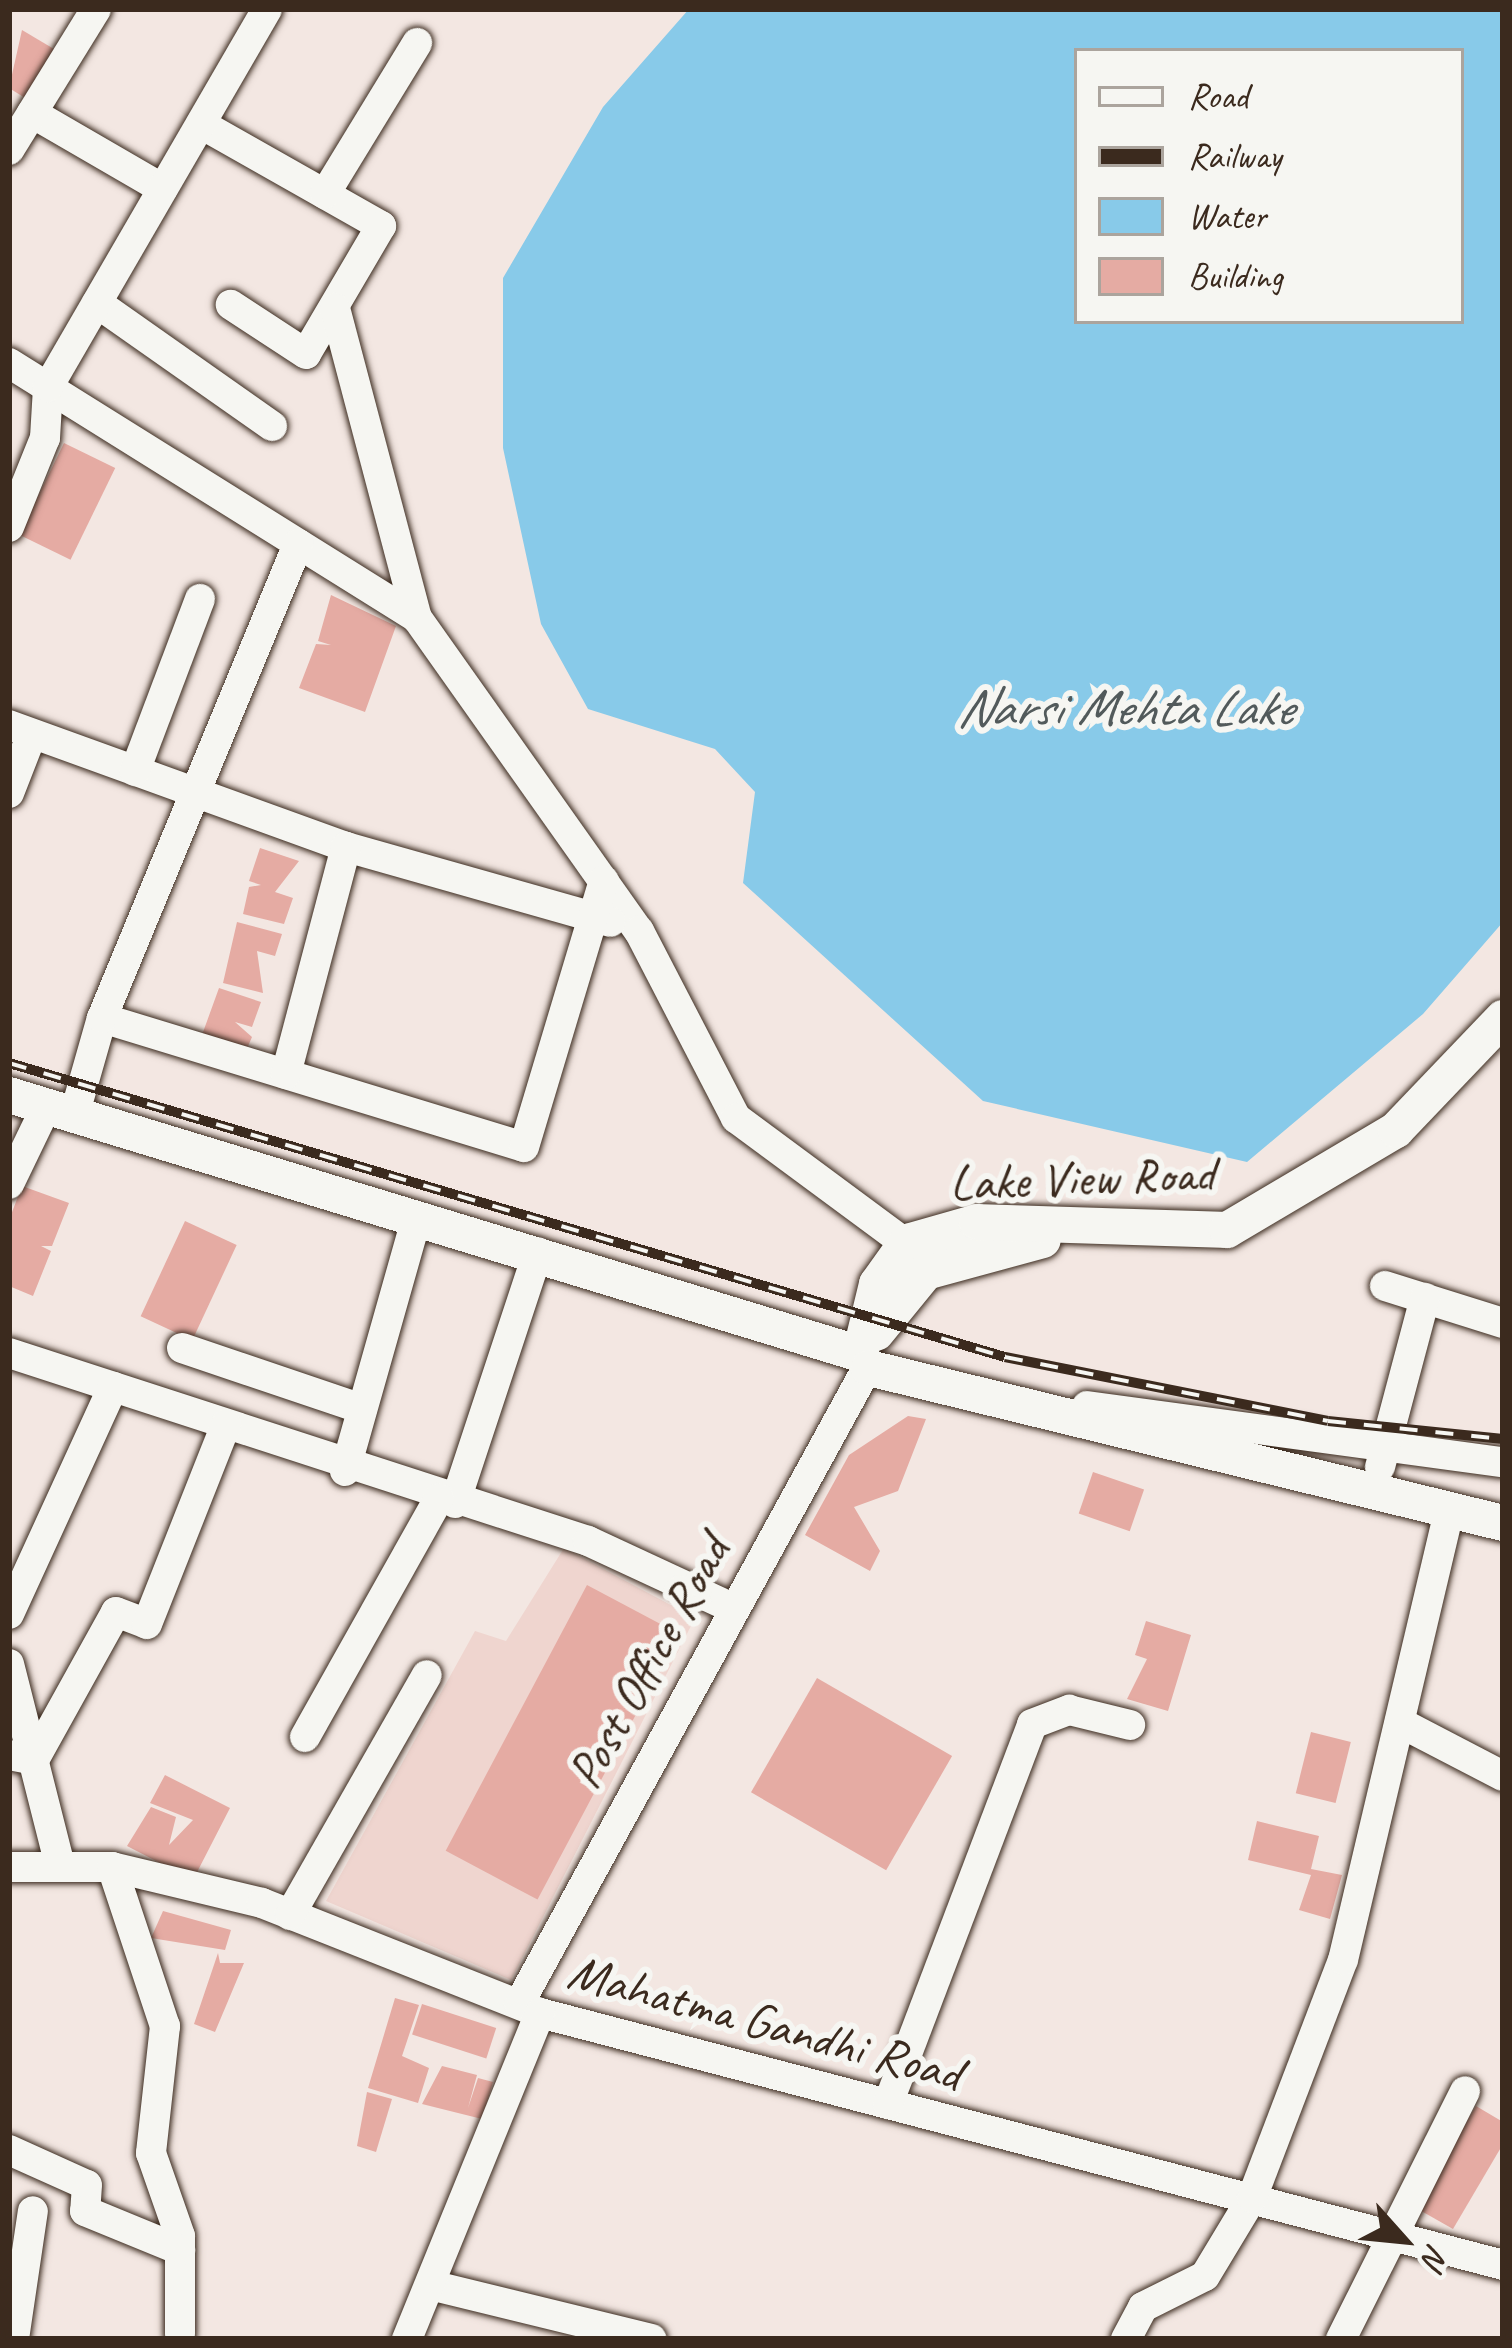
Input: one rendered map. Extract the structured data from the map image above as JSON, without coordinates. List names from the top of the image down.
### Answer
{
  "streets": {
    "main road": ["Lake View Road"],
    "street": ["Post Office Road", "Mahatma Gandhi Road"]
  },
  "crossings": [
    ["Lake View Road", "Post Office Road"],
    ["Post Office Road", "Mahatma Gandhi Road"]
  ],
  "water": ["Narsi Mehta Lake"],
  "legend": [
    "Road",
    "Railway",
    "Water",
    "Building"
  ],
  "north": "bottom right"
}
